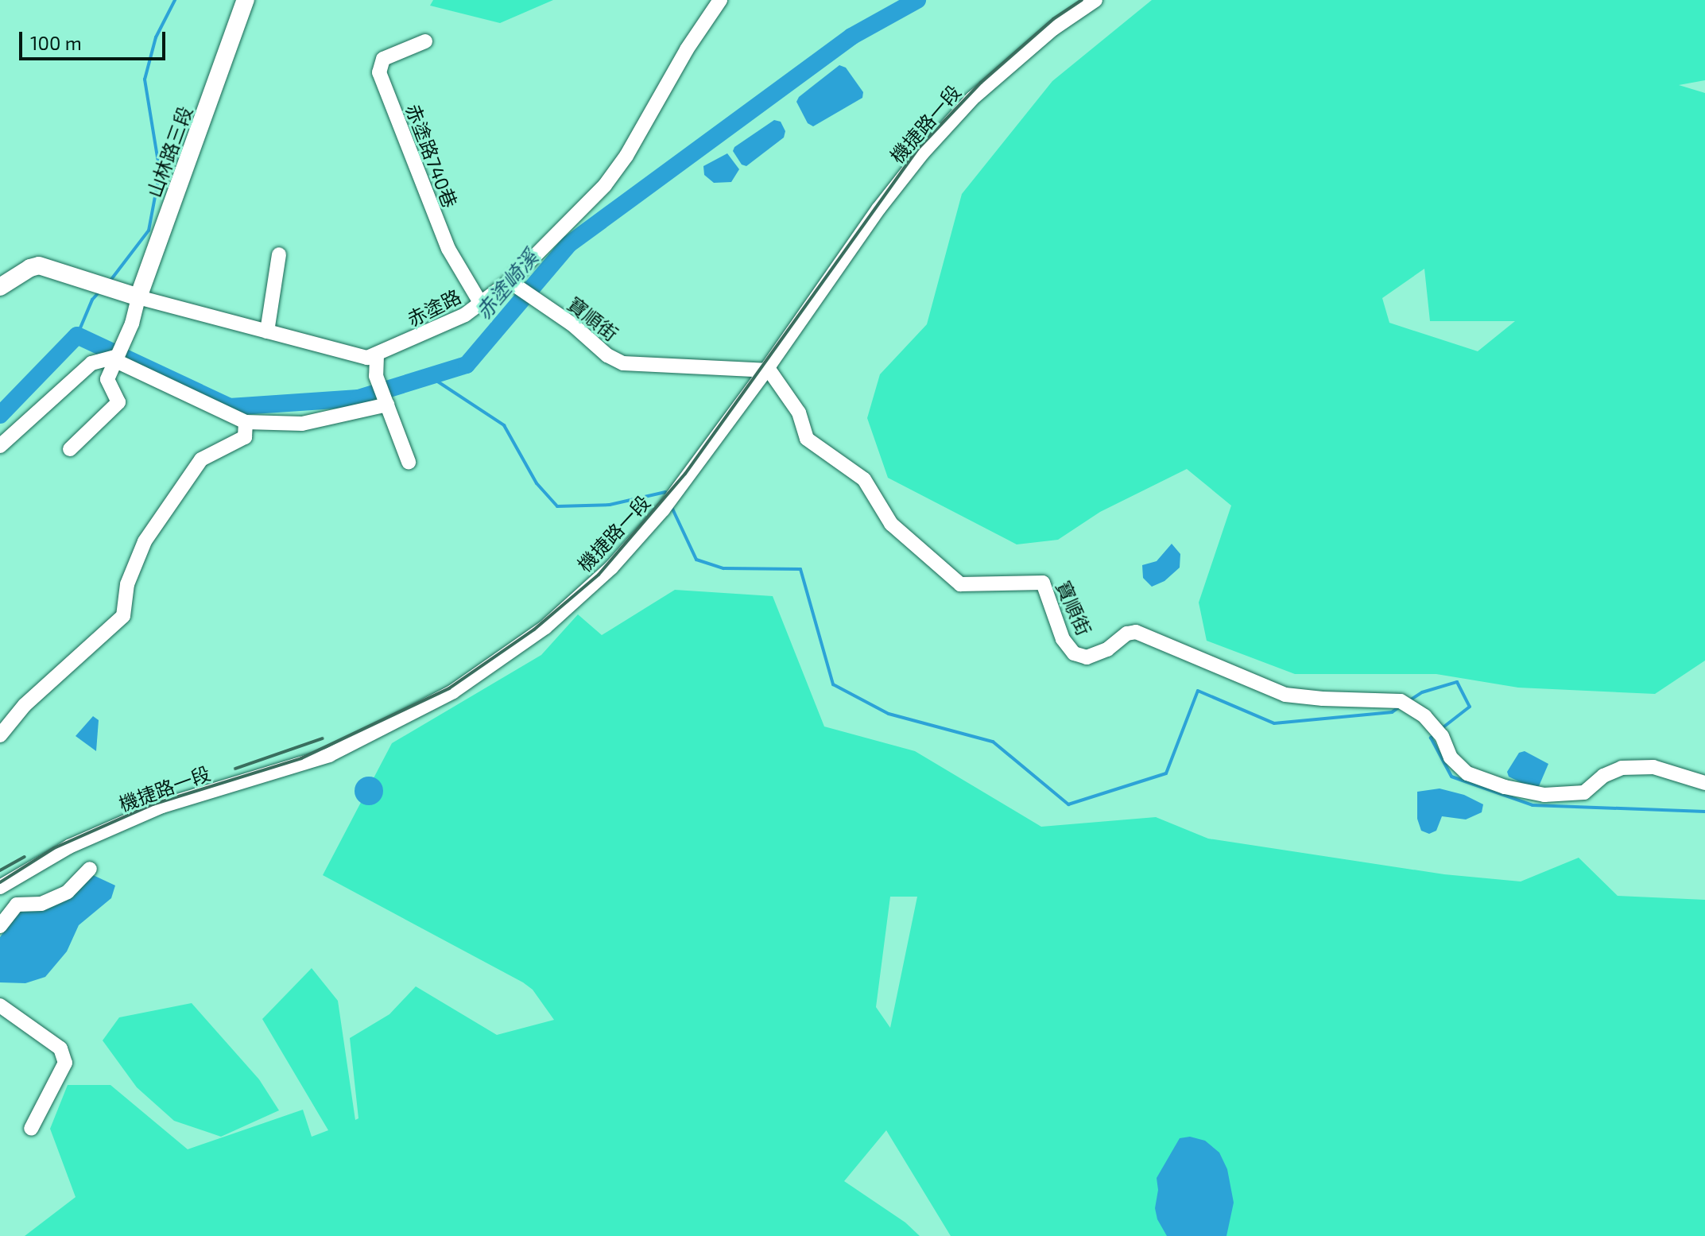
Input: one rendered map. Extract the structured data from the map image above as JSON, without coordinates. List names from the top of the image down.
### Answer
{
  "streets": {
    "main road": ["山林路三段"],
    "street": [
      "機捷路一段",
      "赤塗路740巷",
      "赤塗路",
      "寶順街"
    ]
  },
  "crossings": [
    ["機捷路一段", "寶順街"],
    ["赤塗路740巷", "赤塗路"],
    ["赤塗路", "寶順街"]
  ],
  "water": ["赤塗崎溪"],
  "scale_bar": "100 m"
}
